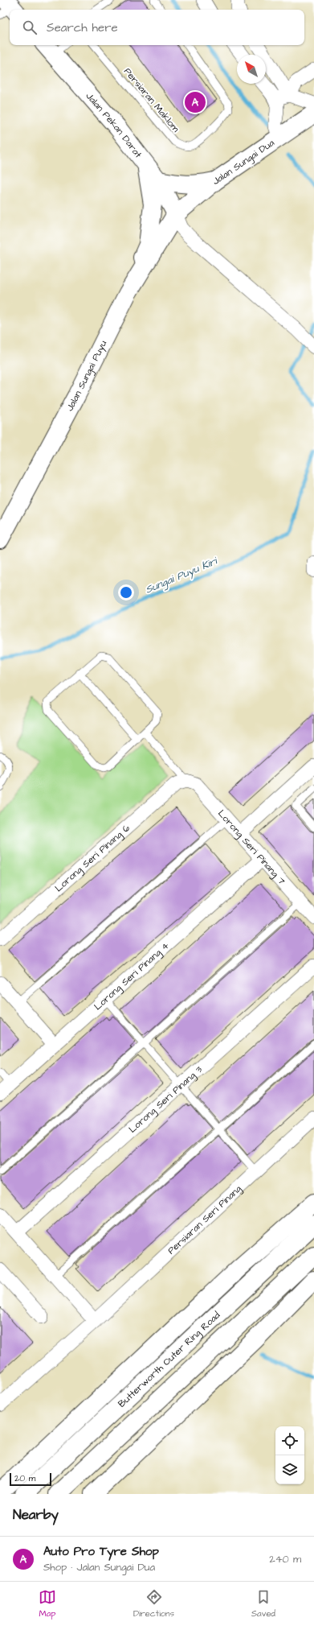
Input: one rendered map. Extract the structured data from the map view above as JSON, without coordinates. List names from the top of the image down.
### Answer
{
  "streets": {
    "main road": [
      "Jalan Pekan Darat",
      "Jalan Sungai Dua",
      "Jalan Sungai Puyu",
      "Butterworth Outer Ring Road"
    ],
    "street": [
      "Lorong Seri Pinang 7",
      "Lorong Seri Pinang 6",
      "Lorong Seri Pinang 4",
      "Lorong Seri Pinang 3",
      "Persiaran Seri Pinang"
    ],
    "lane": ["Persiaran Maklom"]
  },
  "crossings": [
    ["Jalan Pekan Darat", "Jalan Sungai Dua"],
    ["Jalan Pekan Darat", "Jalan Sungai Puyu"],
    ["Jalan Sungai Dua", "Jalan Sungai Puyu"],
    ["Lorong Seri Pinang 7", "Lorong Seri Pinang 6"],
    ["Lorong Seri Pinang 7", "Lorong Seri Pinang 4"]
  ],
  "water": ["Sungai Puyu Kiri"],
  "scale_bar": "20 m",
  "north": "top left",
  "page": {
    "search": "Search here",
    "pins": "A",
    "scale": "20 m",
    "heading": "Nearby",
    "list": [
      {
        "mark": "A",
        "name": "Auto Pro Tyre Shop",
        "note": "Shop · Jalan Sungai Dua",
        "value": "240 m"
      }
    ],
    "nav": ["Map", "Directions", "Saved"]
  }
}
